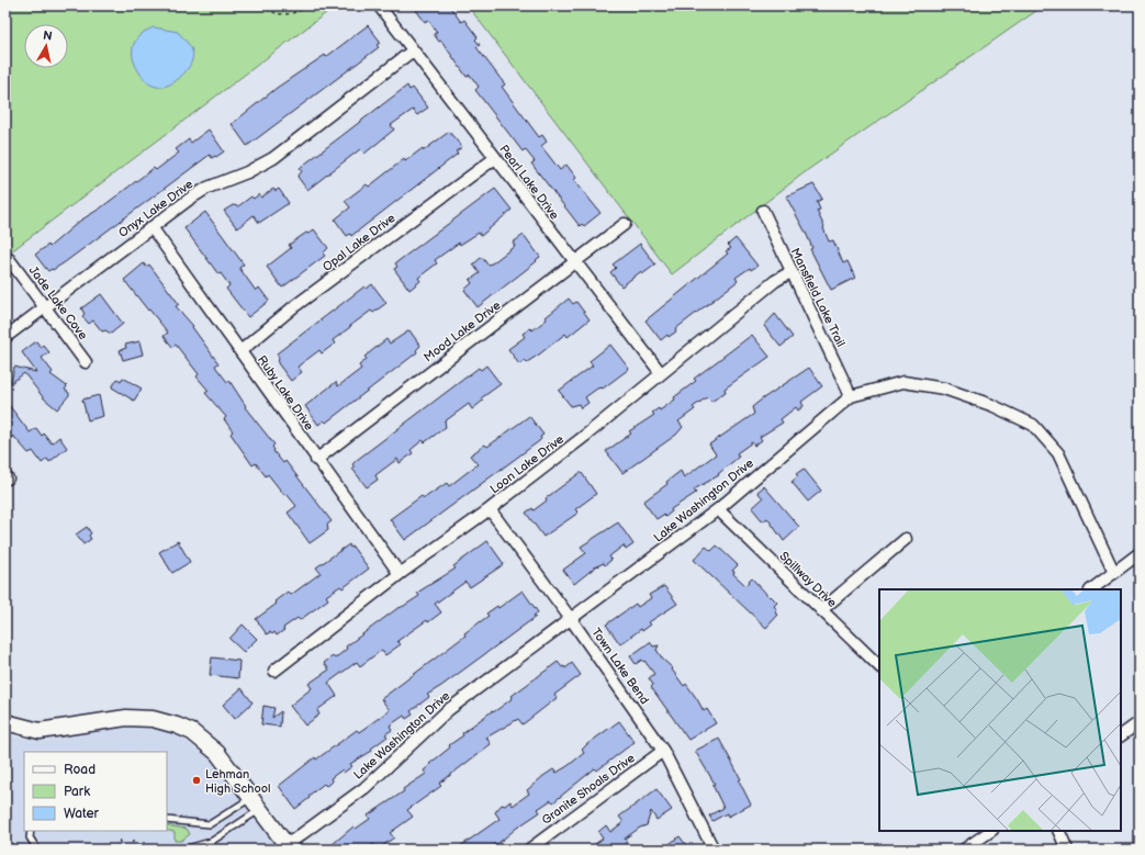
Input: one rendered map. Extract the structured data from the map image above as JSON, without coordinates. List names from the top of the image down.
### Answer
{
  "streets": {
    "street": [
      "Pearl Lake Drive",
      "Onyx Lake Drive",
      "Opal Lake Drive",
      "Mansfield Lake Trail",
      "Jade Lake Cove",
      "Mood Lake Drive",
      "Ruby Lake Drive",
      "Loon Lake Drive",
      "Lake Washington Drive",
      "Spillway Drive",
      "Town Lake Bend",
      "Granite Shoals Drive"
    ]
  },
  "crossings": [
    ["Pearl Lake Drive", "Onyx Lake Drive"],
    ["Pearl Lake Drive", "Opal Lake Drive"],
    ["Pearl Lake Drive", "Mood Lake Drive"],
    ["Pearl Lake Drive", "Loon Lake Drive"],
    ["Onyx Lake Drive", "Jade Lake Cove"],
    ["Onyx Lake Drive", "Ruby Lake Drive"],
    ["Opal Lake Drive", "Ruby Lake Drive"],
    ["Mansfield Lake Trail", "Loon Lake Drive"],
    ["Mansfield Lake Trail", "Lake Washington Drive"],
    ["Mood Lake Drive", "Ruby Lake Drive"],
    ["Ruby Lake Drive", "Loon Lake Drive"],
    ["Loon Lake Drive", "Town Lake Bend"],
    ["Lake Washington Drive", "Spillway Drive"],
    ["Lake Washington Drive", "Town Lake Bend"],
    ["Town Lake Bend", "Granite Shoals Drive"]
  ],
  "places": ["Lehman High School"],
  "legend": ["Road", "Park", "Water"],
  "north": "top"
}
